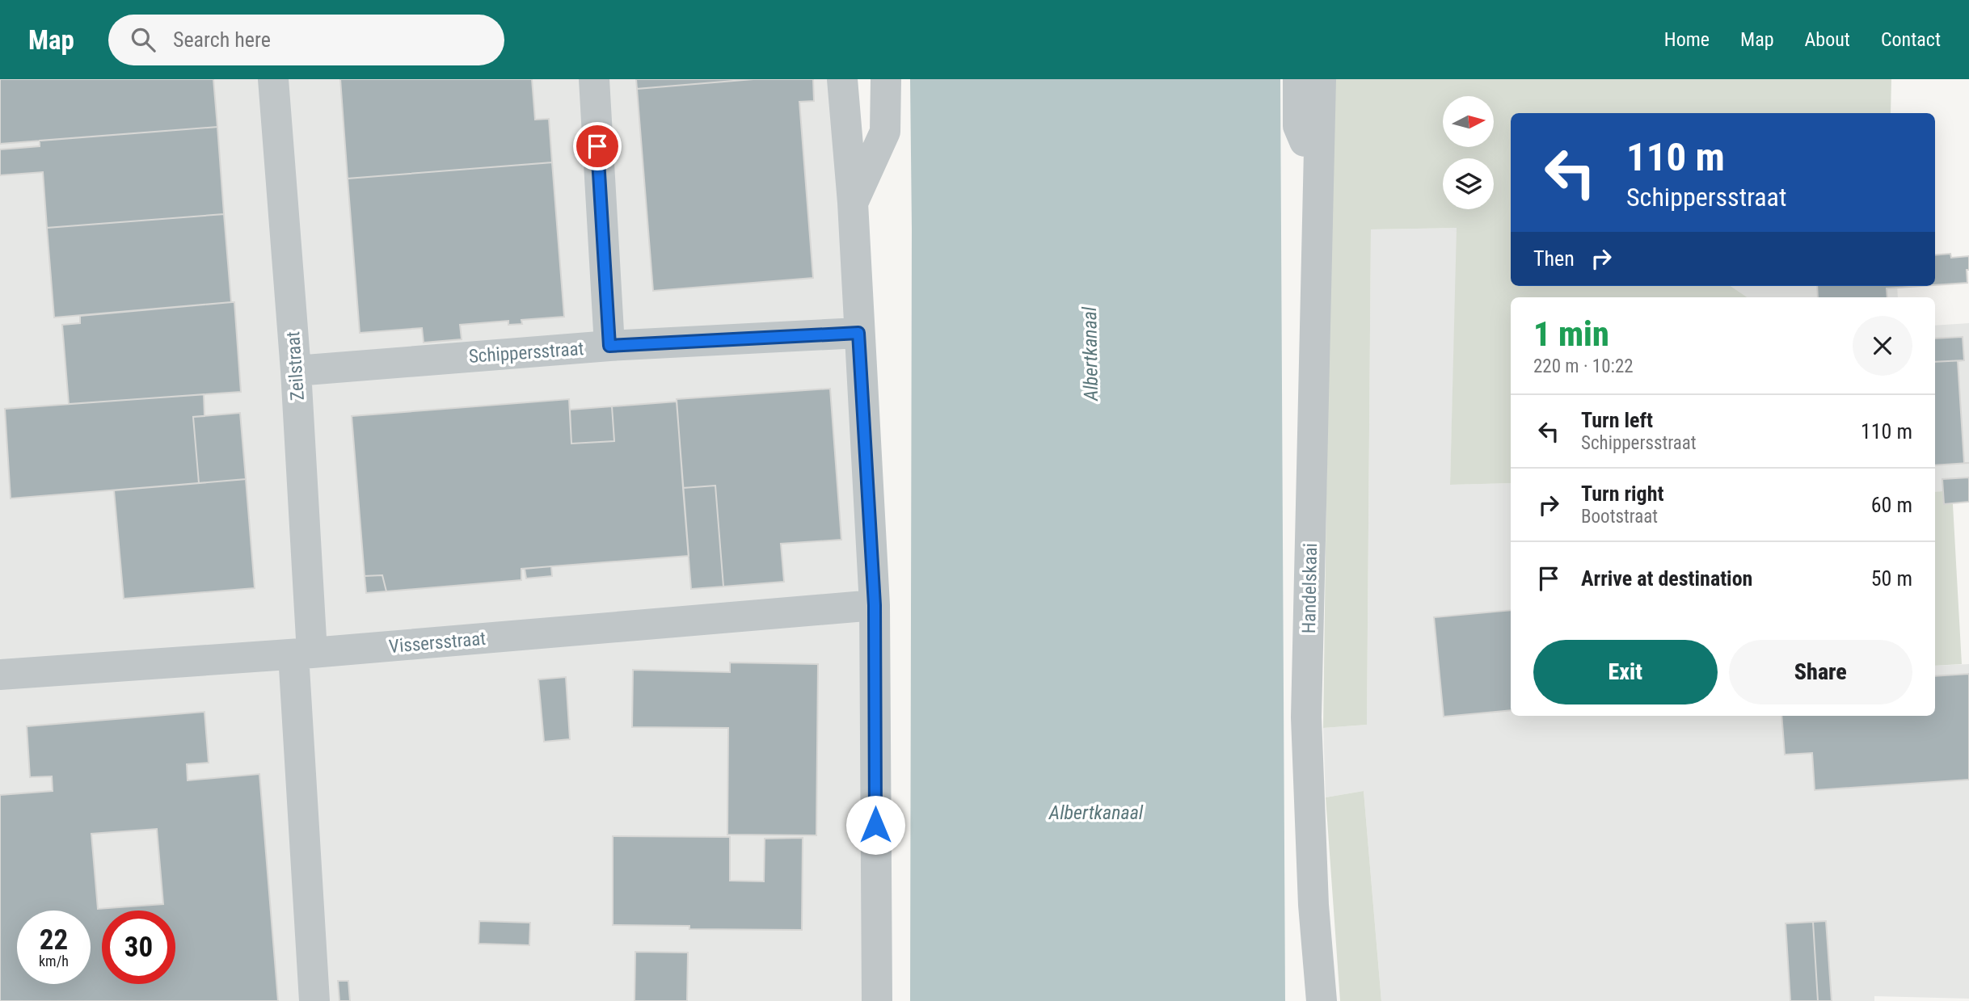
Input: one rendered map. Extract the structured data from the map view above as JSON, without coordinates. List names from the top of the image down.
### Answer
{
  "streets": {
    "street": [
      "Schippersstraat",
      "Zeilstraat",
      "Handelskaai",
      "Vissersstraat"
    ]
  },
  "crossings": [
    ["Schippersstraat", "Zeilstraat"],
    ["Zeilstraat", "Vissersstraat"]
  ],
  "water": ["Albertkanaal"],
  "north": "right",
  "page": {
    "header": "Map",
    "search": "Search here",
    "nav": [
      "Home",
      "Map",
      "About",
      "Contact"
    ],
    "turn": ["110 m", "Schippersstraat"],
    "then": "Then",
    "heading": ["1 min", "220 m · 10:22"],
    "list": [
      {
        "name": "Turn left",
        "note": "Schippersstraat",
        "value": "110 m"
      },
      {
        "name": "Turn right",
        "note": "Bootstraat",
        "value": "60 m"
      },
      {
        "name": "Arrive at destination",
        "value": "50 m"
      }
    ],
    "buttons": ["Exit", "Share"],
    "speed": "22 km/h",
    "limit": "30"
  }
}
